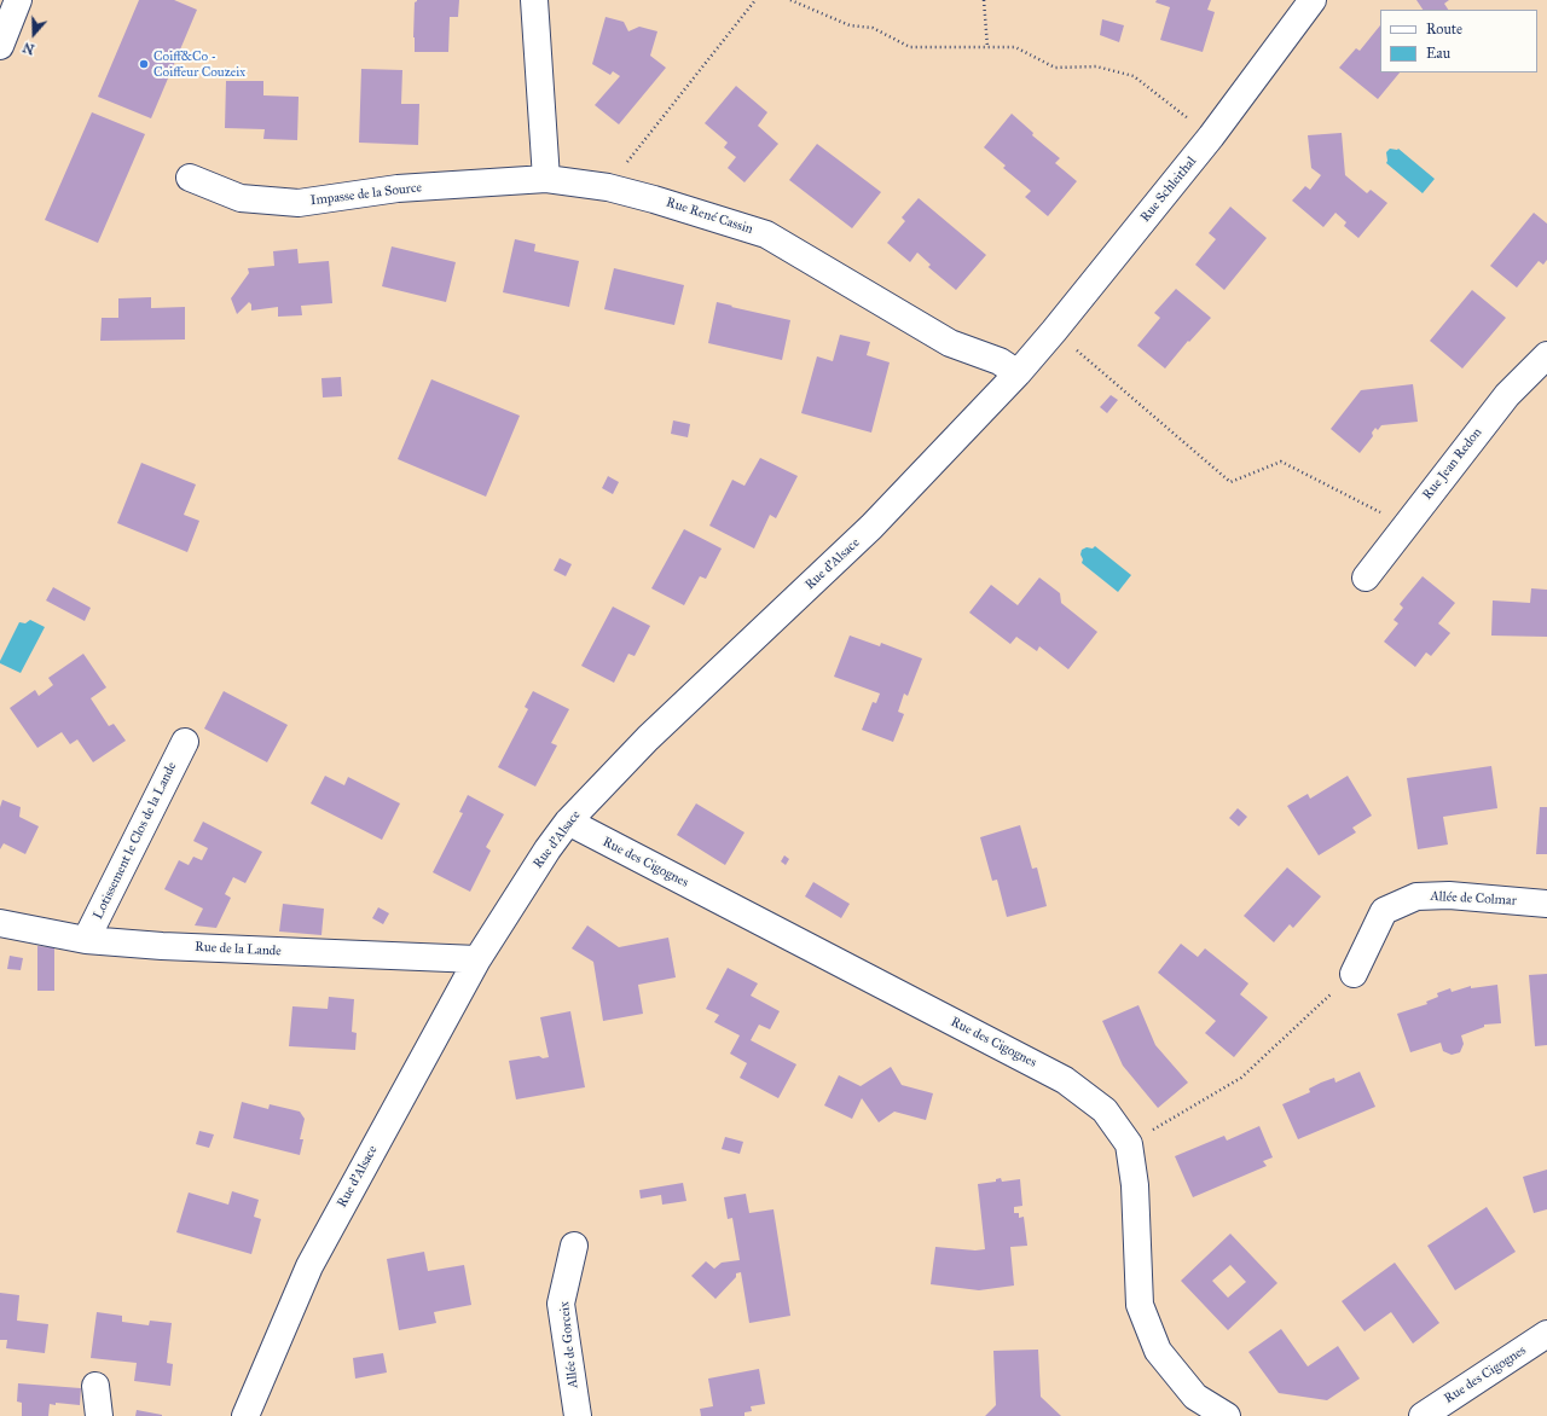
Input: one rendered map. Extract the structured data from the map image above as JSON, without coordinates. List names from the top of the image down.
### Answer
{
  "streets": {
    "street": [
      "Rue Schleithal",
      "Impasse de la Source",
      "Rue René Cassin",
      "Rue Jean Redon",
      "Rue d'Alsace",
      "Lotissement le Clos de la Lande",
      "Rue des Cigognes",
      "Allée de Colmar",
      "Rue de la Lande",
      "Allée de Gorceix"
    ]
  },
  "crossings": [
    ["Rue Schleithal", "Rue René Cassin"],
    ["Rue Schleithal", "Rue d'Alsace"],
    ["Impasse de la Source", "Rue René Cassin"],
    ["Rue René Cassin", "Rue d'Alsace"],
    ["Rue d'Alsace", "Rue des Cigognes"],
    ["Rue d'Alsace", "Rue de la Lande"],
    ["Lotissement le Clos de la Lande", "Rue de la Lande"]
  ],
  "places": ["Coiff&Co - Coiffeur Couzeix"],
  "legend": ["Route", "Eau"],
  "north": "bottom"
}
